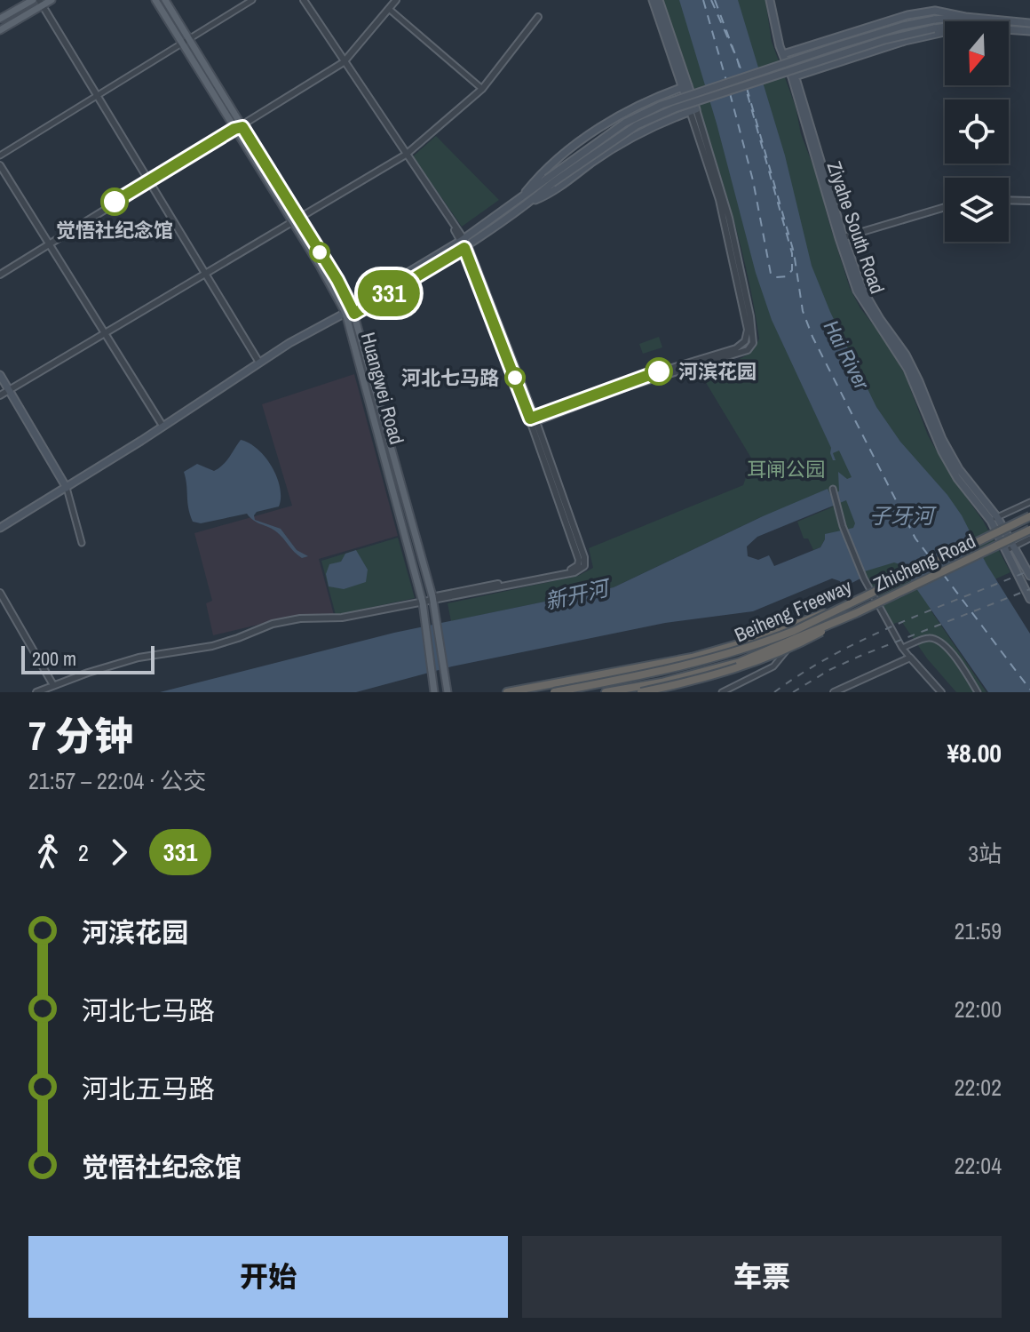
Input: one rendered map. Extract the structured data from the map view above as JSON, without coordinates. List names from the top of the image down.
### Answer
{
  "streets": {
    "highway": ["Zhicheng Road", "Beiheng Freeway"],
    "main road": ["Ziyahe South Road", "Huangwei Road"]
  },
  "crossings": [
    ["Zhicheng Road", "Beiheng Freeway"]
  ],
  "water": ["Hai River", "子牙河", "新开河"],
  "parks": ["耳闸公园"],
  "places": ["觉悟社纪念馆", "河滨花园", "河北七马路"],
  "lines": ["bus line 331"],
  "scale_bar": "200 m",
  "north": "bottom",
  "page": {
    "on_map": "331",
    "scale": "200 m",
    "heading": ["7 分钟", "21:57 – 22:04 · 公交", "¥8.00"],
    "legs": ["2", "331", "3站"],
    "list": [
      {
        "name": "河滨花园",
        "value": "21:59"
      },
      {
        "name": "河北七马路",
        "value": "22:00"
      },
      {
        "name": "河北五马路",
        "value": "22:02"
      },
      {
        "name": "觉悟社纪念馆",
        "value": "22:04"
      }
    ],
    "buttons": ["开始", "车票"]
  }
}
